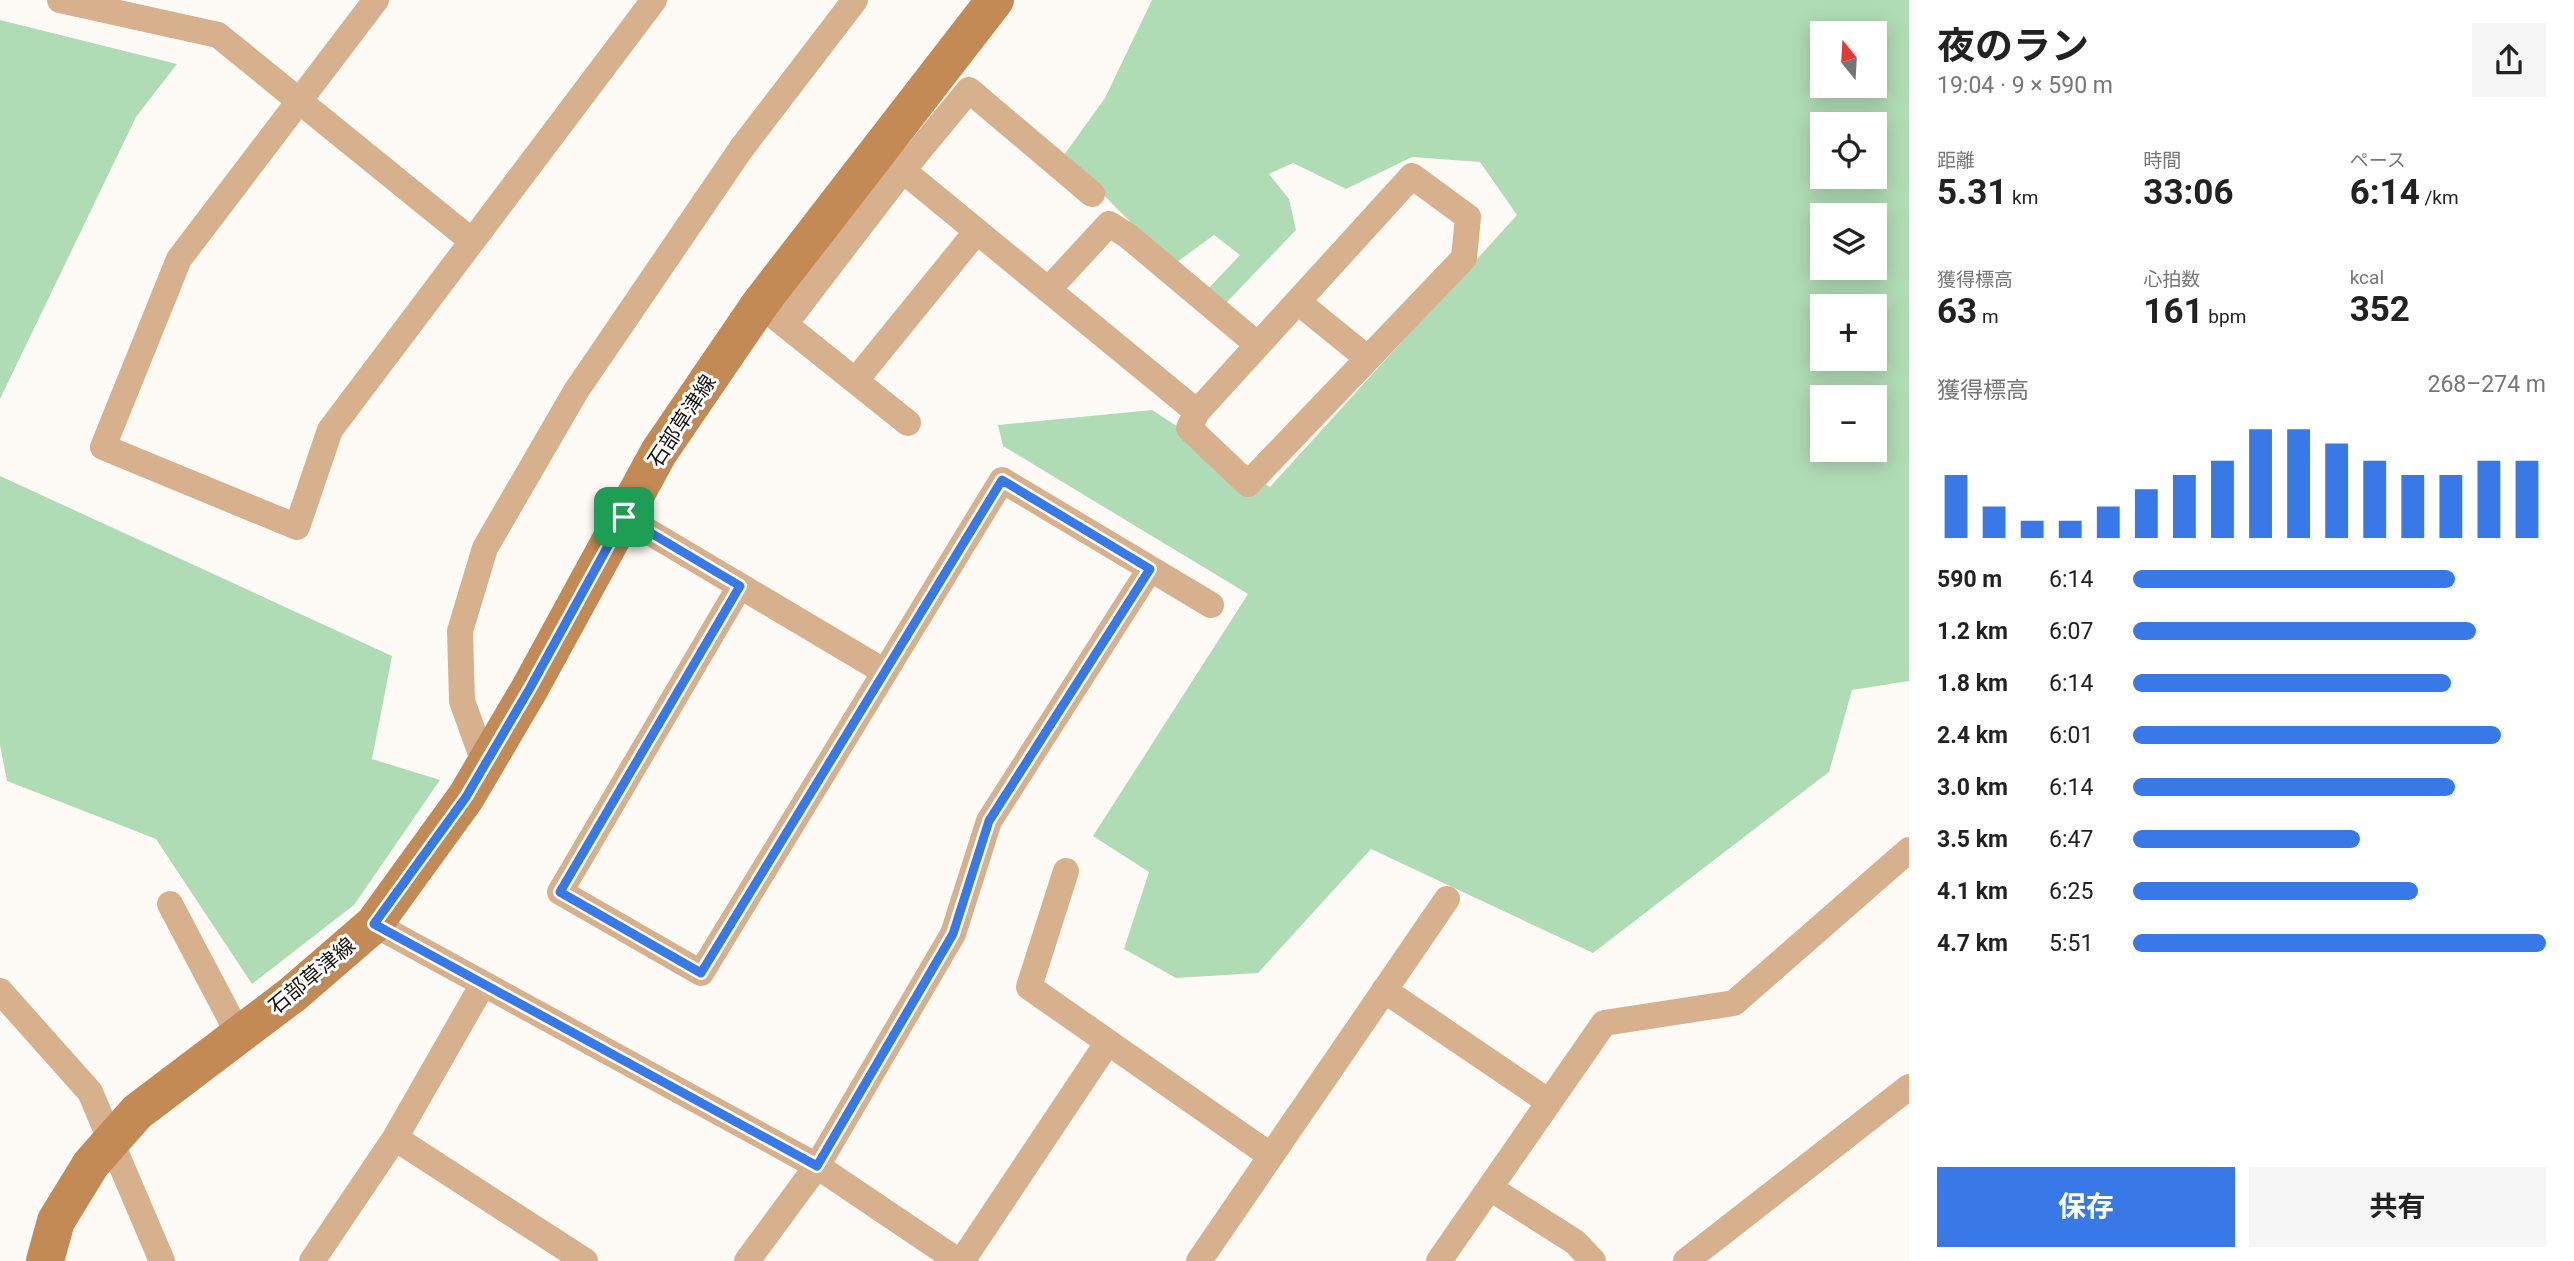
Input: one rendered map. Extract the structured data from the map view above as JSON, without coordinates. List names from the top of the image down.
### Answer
{
  "streets": {
    "main road": ["石部草津線"]
  },
  "north": "top",
  "page": {
    "heading": ["夜のラン", "19:04 · 9 × 590 m"],
    "map_buttons": ["+", "−"],
    "stats": [
      ["距離", "5.31 km"],
      ["時間", "33:06"],
      ["ペース", "6:14 /km"],
      ["獲得標高", "63 m"],
      ["心拍数", "161 bpm"],
      ["kcal", "352"]
    ],
    "chart": ["獲得標高", "268–274 m"],
    "list": [
      {
        "name": "590 m",
        "note": "6:14"
      },
      {
        "name": "1.2 km",
        "note": "6:07"
      },
      {
        "name": "1.8 km",
        "note": "6:14"
      },
      {
        "name": "2.4 km",
        "note": "6:01"
      },
      {
        "name": "3.0 km",
        "note": "6:14"
      },
      {
        "name": "3.5 km",
        "note": "6:47"
      },
      {
        "name": "4.1 km",
        "note": "6:25"
      },
      {
        "name": "4.7 km",
        "note": "5:51"
      }
    ],
    "buttons": ["保存", "共有"]
  }
}
